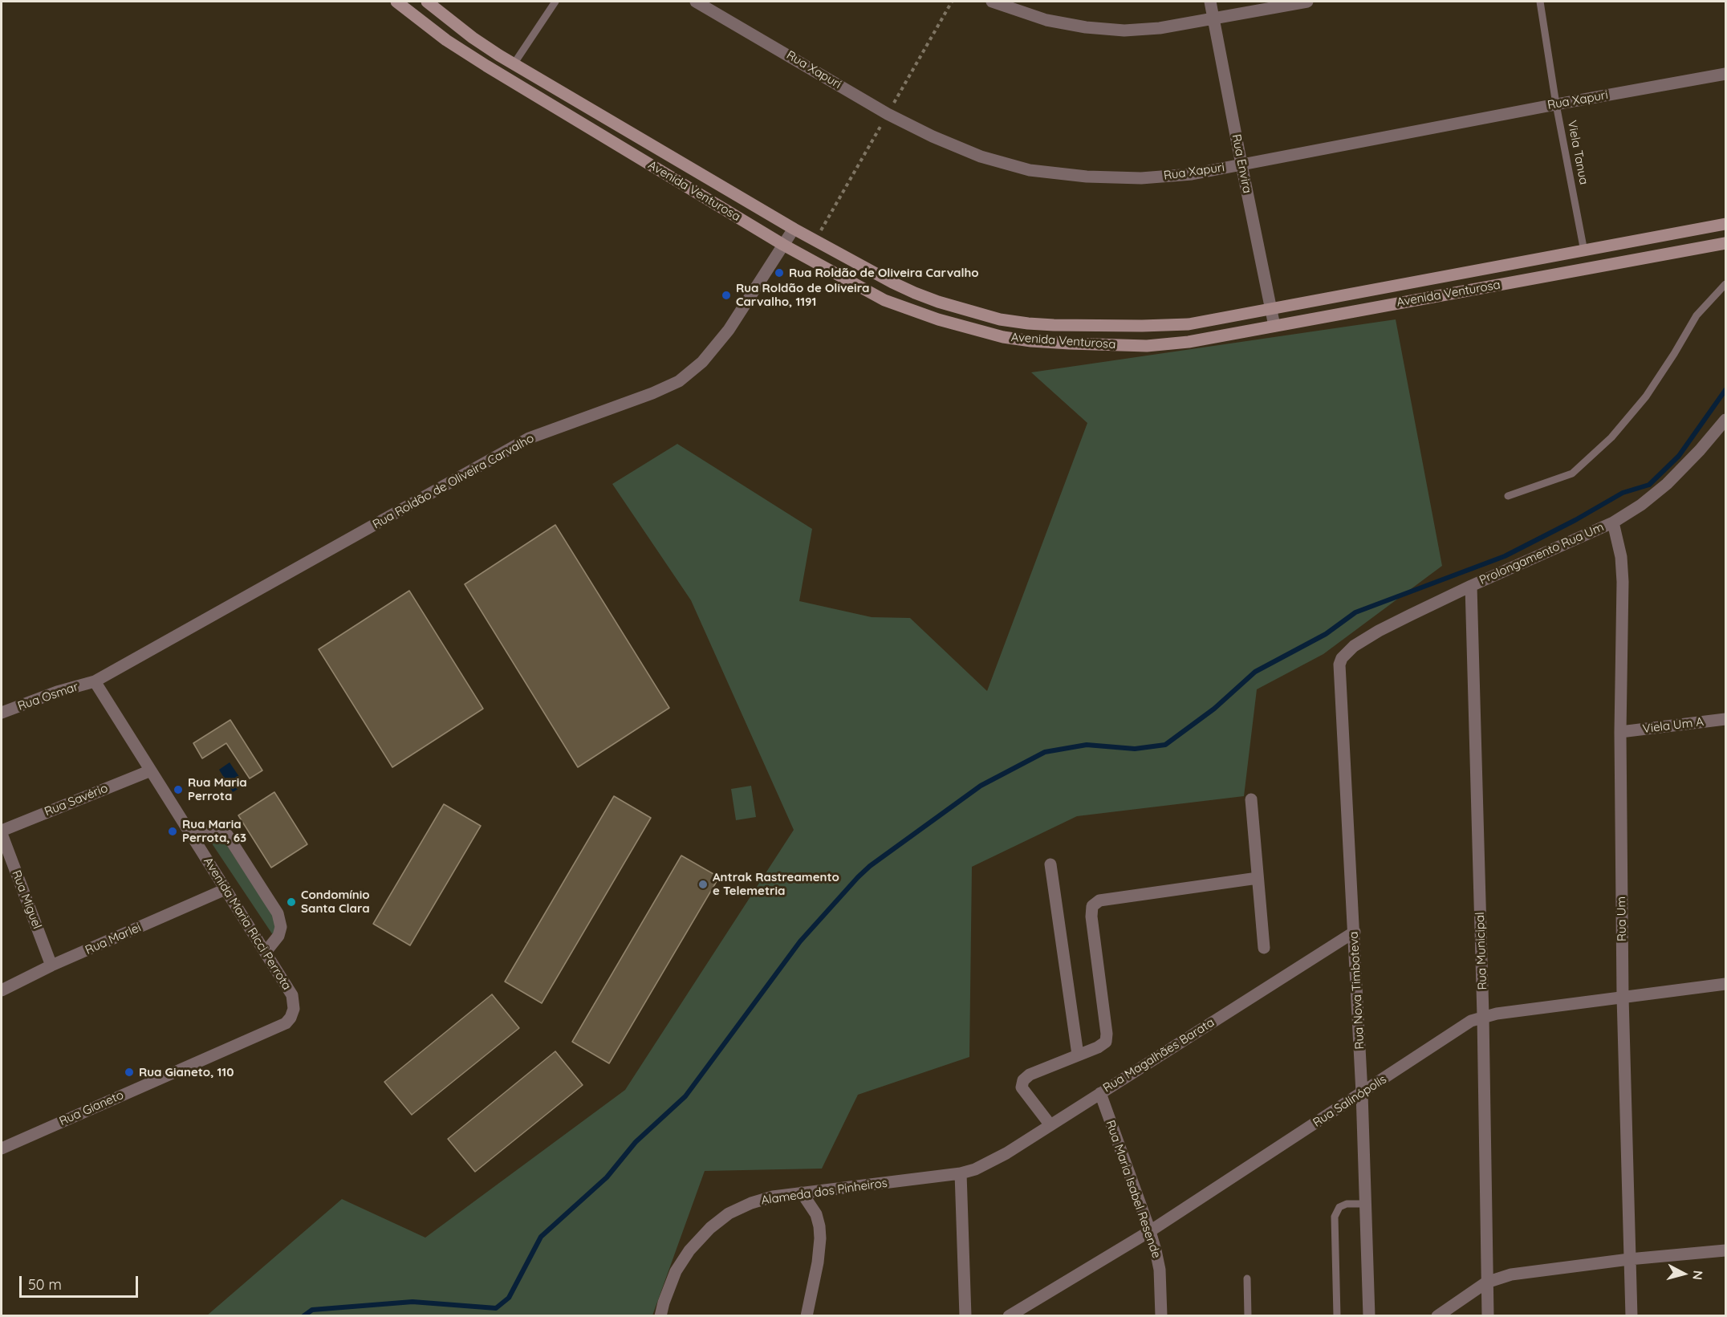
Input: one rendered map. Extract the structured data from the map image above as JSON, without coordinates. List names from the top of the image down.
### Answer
{
  "streets": {
    "street": [
      "Rua Xapuri",
      "Rua Envira",
      "Avenida Venturosa",
      "Rua Roldão de Oliveira Carvalho",
      "Prolongamento Rua Um",
      "Rua Osmar",
      "Viela Um A",
      "Rua Savério",
      "Rua Miguel",
      "Rua Um",
      "Avenida Maria Ricci Perrota",
      "Rua Marlei",
      "Rua Municipal",
      "Rua Nova Timboteva",
      "Rua Magalhães Barata",
      "Rua Salinópolis",
      "Rua Gianeto",
      "Rua Maria Isabel Resende",
      "Alameda dos Pinheiros"
    ],
    "lane": ["Viela Tanua"]
  },
  "crossings": [
    ["Rua Xapuri", "Viela Tanua"],
    ["Rua Xapuri", "Rua Envira"],
    ["Viela Tanua", "Avenida Venturosa"],
    ["Rua Envira", "Avenida Venturosa"],
    ["Avenida Venturosa", "Rua Roldão de Oliveira Carvalho"],
    ["Rua Roldão de Oliveira Carvalho", "Rua Osmar"],
    ["Rua Roldão de Oliveira Carvalho", "Avenida Maria Ricci Perrota"],
    ["Prolongamento Rua Um", "Rua Um"],
    ["Prolongamento Rua Um", "Rua Municipal"],
    ["Prolongamento Rua Um", "Rua Nova Timboteva"],
    ["Rua Osmar", "Avenida Maria Ricci Perrota"],
    ["Viela Um A", "Rua Um"],
    ["Rua Savério", "Rua Miguel"],
    ["Rua Savério", "Avenida Maria Ricci Perrota"],
    ["Rua Miguel", "Rua Marlei"],
    ["Rua Um", "Rua Salinópolis"],
    ["Avenida Maria Ricci Perrota", "Rua Marlei"],
    ["Avenida Maria Ricci Perrota", "Rua Gianeto"],
    ["Rua Municipal", "Rua Salinópolis"],
    ["Rua Nova Timboteva", "Rua Magalhães Barata"],
    ["Rua Nova Timboteva", "Rua Salinópolis"],
    ["Rua Magalhães Barata", "Rua Maria Isabel Resende"],
    ["Rua Magalhães Barata", "Alameda dos Pinheiros"],
    ["Rua Salinópolis", "Rua Maria Isabel Resende"]
  ],
  "places": [
    "Rua Roldão de Oliveira Carvalho",
    "Rua Roldão de Oliveira Carvalho, 1191",
    "Rua Maria Perrota",
    "Rua Maria Perrota, 63",
    "Antrak Rastreamento e Telemetria",
    "Condomínio Santa Clara",
    "Rua Gianeto, 110"
  ],
  "scale_bar": "50 m",
  "north": "right"
}
